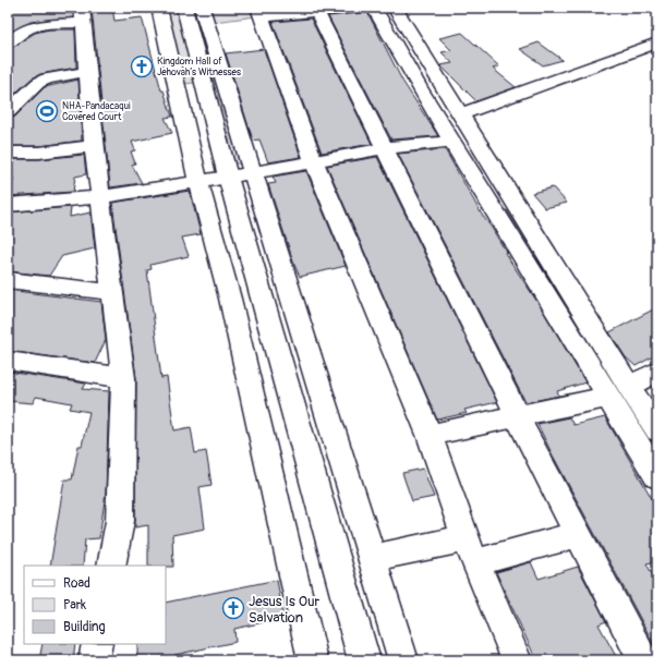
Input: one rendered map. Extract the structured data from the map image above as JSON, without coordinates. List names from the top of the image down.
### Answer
{
  "places": {
    "church": ["Kingdom Hall of Jehovah's Witnesses", "Jesus Is Our Salvation"],
    "sports": ["NHA-Pandacaqui Covered Court"]
  },
  "legend": ["Road", "Park", "Building"]
}
